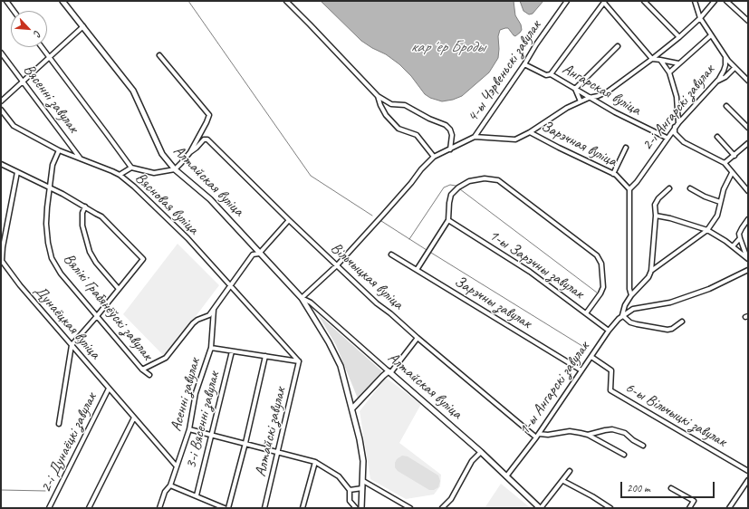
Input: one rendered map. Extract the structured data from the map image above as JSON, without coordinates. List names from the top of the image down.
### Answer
{
  "streets": {
    "main road": ["Алтайская вуліца"],
    "street": [
      "4-ы Чэрвеньскі завулак",
      "Ангарская вуліца",
      "Вясенні завулак",
      "2-і Ангарскі завулак",
      "Зарэчная вуліца",
      "Вясновая вуліца",
      "1-ы Зарэчны завулак",
      "Вільчыцкая вуліца",
      "Зарэчны завулак",
      "Вялікі Грабянёўскі завулак",
      "Дунаёцкая вуліца",
      "1-ы Ангарскі завулак",
      "Асенні завулак",
      "6-ы Вільчыцкі завулак",
      "3-і Вясенні завулак",
      "Алтайскі завулак",
      "2-і Дунаёцкі завулак"
    ]
  },
  "crossings": [
    ["4-ы Чэрвеньскі завулак", "Ангарская вуліца"],
    ["4-ы Чэрвеньскі завулак", "Зарэчная вуліца"],
    ["Ангарская вуліца", "2-і Ангарскі завулак"],
    ["2-і Ангарскі завулак", "Зарэчная вуліца"],
    ["Алтайская вуліца", "1-ы Ангарскі завулак"],
    ["Вясновая вуліца", "Алтайскі завулак"],
    ["1-ы Зарэчны завулак", "1-ы Ангарскі завулак"],
    ["Вільчыцкая вуліца", "1-ы Ангарскі завулак"],
    ["Зарэчны завулак", "1-ы Ангарскі завулак"],
    ["Дунаёцкая вуліца", "Асенні завулак"],
    ["Дунаёцкая вуліца", "2-і Дунаёцкі завулак"],
    ["1-ы Ангарскі завулак", "6-ы Вільчыцкі завулак"]
  ],
  "water": ["карʼер Броды"],
  "scale_bar": "200 m",
  "north": "bottom right"
}
